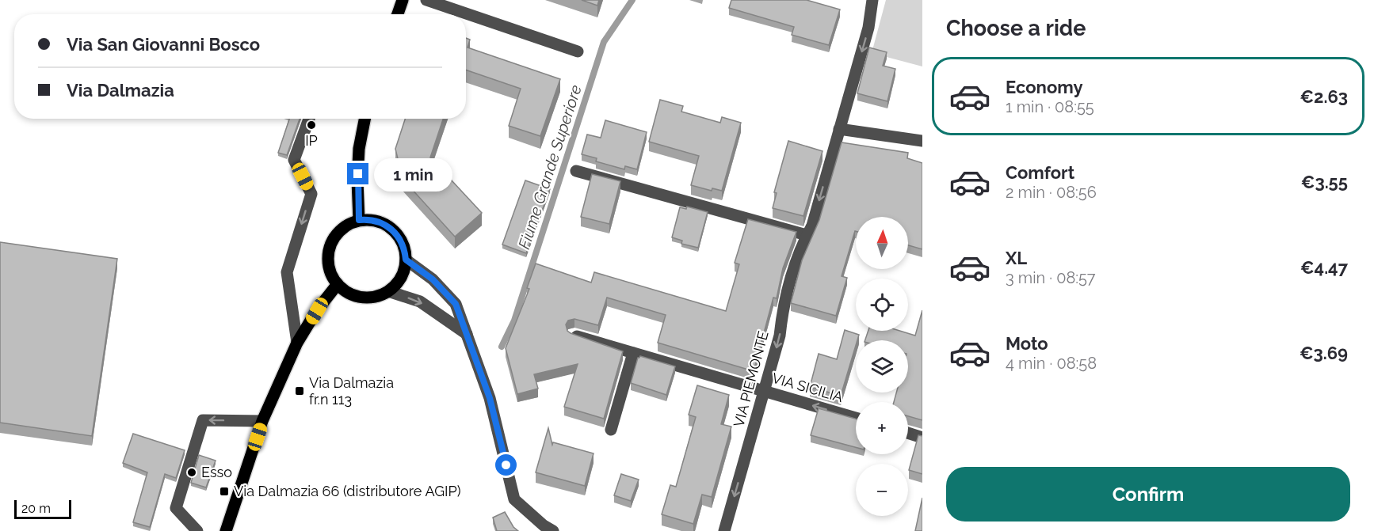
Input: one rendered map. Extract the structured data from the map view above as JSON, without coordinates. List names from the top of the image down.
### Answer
{
  "streets": {
    "street": ["VIA PIEMONTE", "VIA SICILIA"]
  },
  "crossings": [
    ["VIA PIEMONTE", "VIA SICILIA"]
  ],
  "one_way": ["VIA PIEMONTE"],
  "water": ["Fiume Grande Superiore"],
  "places": {
    "other": ["IP", "Esso"],
    "transit": ["Via Dalmazia fr.n 113", "Via Dalmazia 66 (distributore AGIP)"]
  },
  "scale_bar": "20 m",
  "north": "top",
  "page": {
    "heading": "Choose a ride",
    "banner": ["Via San Giovanni Bosco", "Via Dalmazia"],
    "list": [
      {
        "name": "Economy",
        "note": "1 min · 08:55",
        "value": "€2.63"
      },
      {
        "name": "Comfort",
        "note": "2 min · 08:56",
        "value": "€3.55"
      },
      {
        "name": "XL",
        "note": "3 min · 08:57",
        "value": "€4.47"
      },
      {
        "name": "Moto",
        "note": "4 min · 08:58",
        "value": "€3.69"
      }
    ],
    "bubble": "1 min",
    "map_buttons": ["+", "−"],
    "buttons": "Confirm",
    "scale": "20 m"
  }
}
